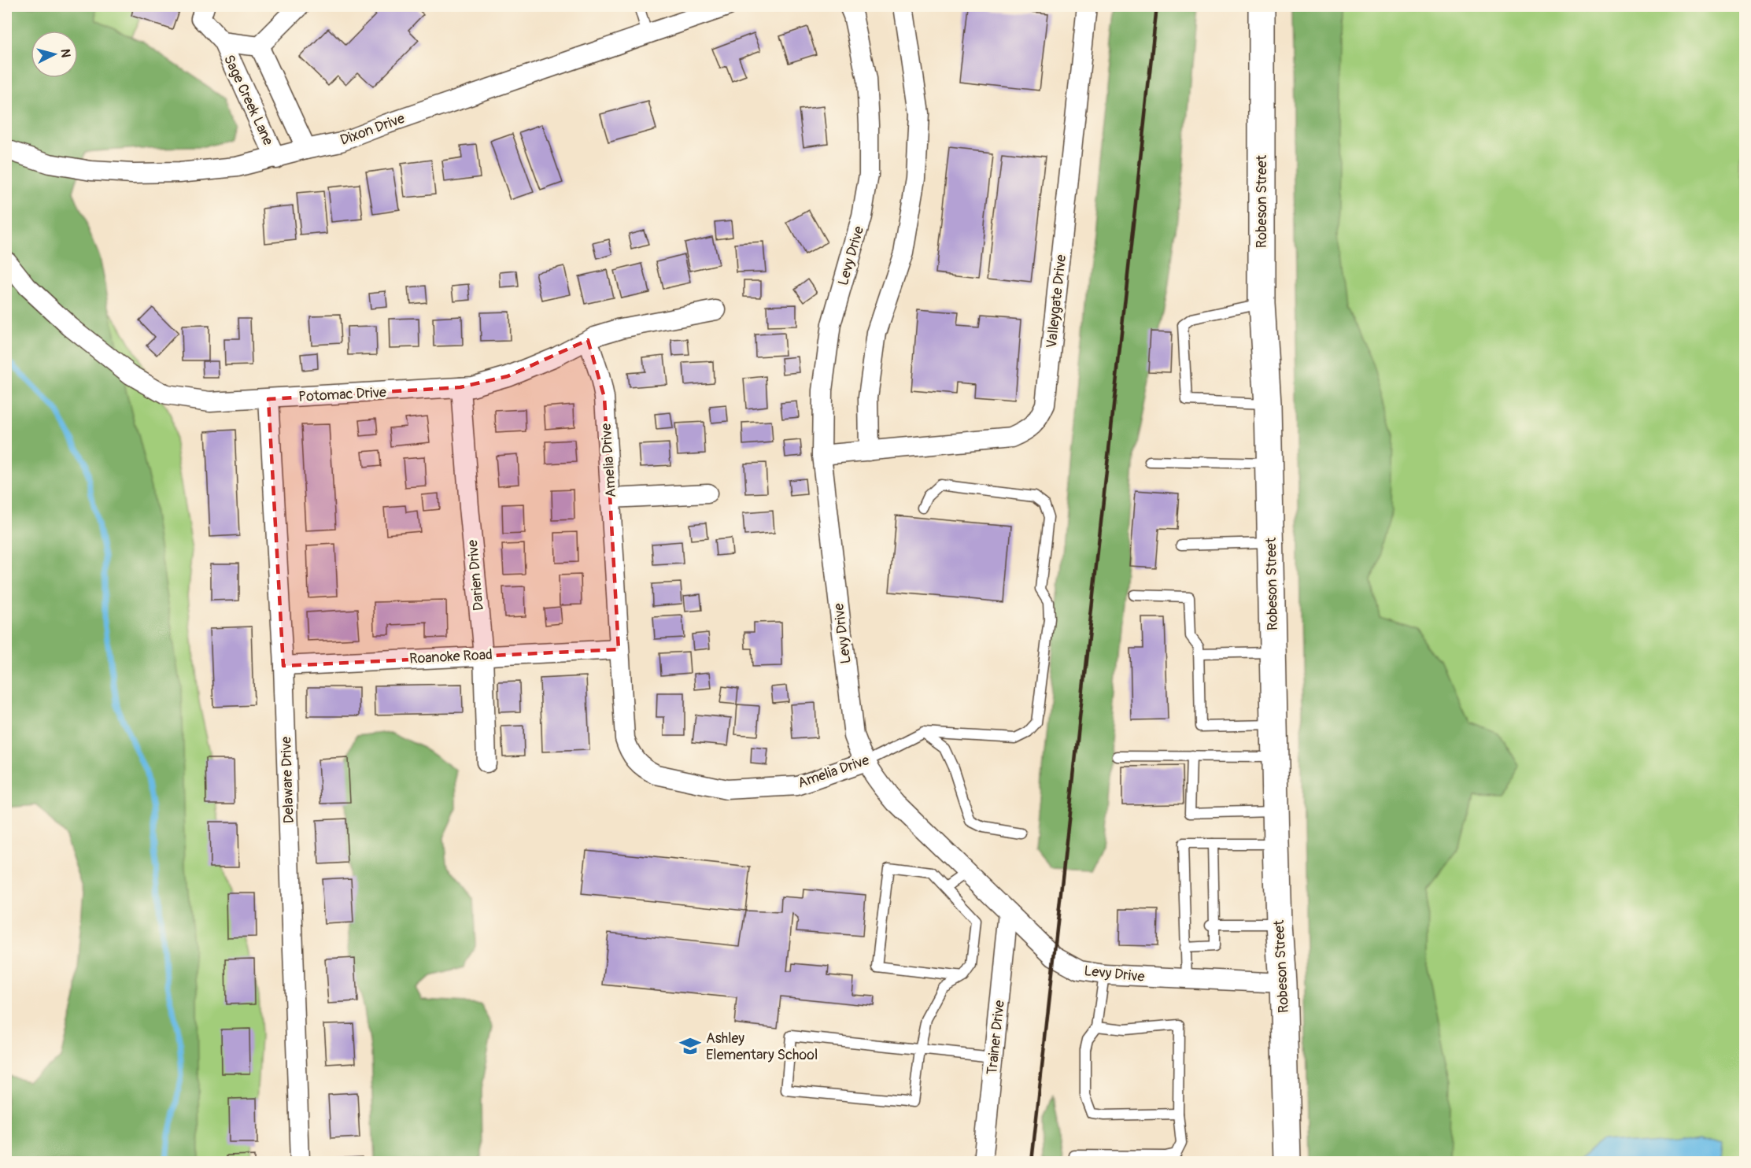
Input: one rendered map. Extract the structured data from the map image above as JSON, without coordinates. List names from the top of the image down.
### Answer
{
  "streets": {
    "main road": ["Robeson Street"],
    "street": [
      "Sage Creek Lane",
      "Dixon Drive",
      "Levy Drive",
      "Valleygate Drive",
      "Potomac Drive",
      "Amelia Drive",
      "Darien Drive",
      "Roanoke Road",
      "Delaware Drive",
      "Trainer Drive"
    ]
  },
  "crossings": [
    ["Sage Creek Lane", "Dixon Drive"],
    ["Robeson Street", "Levy Drive"],
    ["Levy Drive", "Valleygate Drive"],
    ["Levy Drive", "Amelia Drive"],
    ["Levy Drive", "Trainer Drive"],
    ["Potomac Drive", "Amelia Drive"],
    ["Potomac Drive", "Darien Drive"],
    ["Potomac Drive", "Delaware Drive"],
    ["Amelia Drive", "Roanoke Road"],
    ["Darien Drive", "Roanoke Road"],
    ["Roanoke Road", "Delaware Drive"]
  ],
  "places": {
    "school or university": ["Ashley Elementary School"]
  },
  "north": "right"
}
